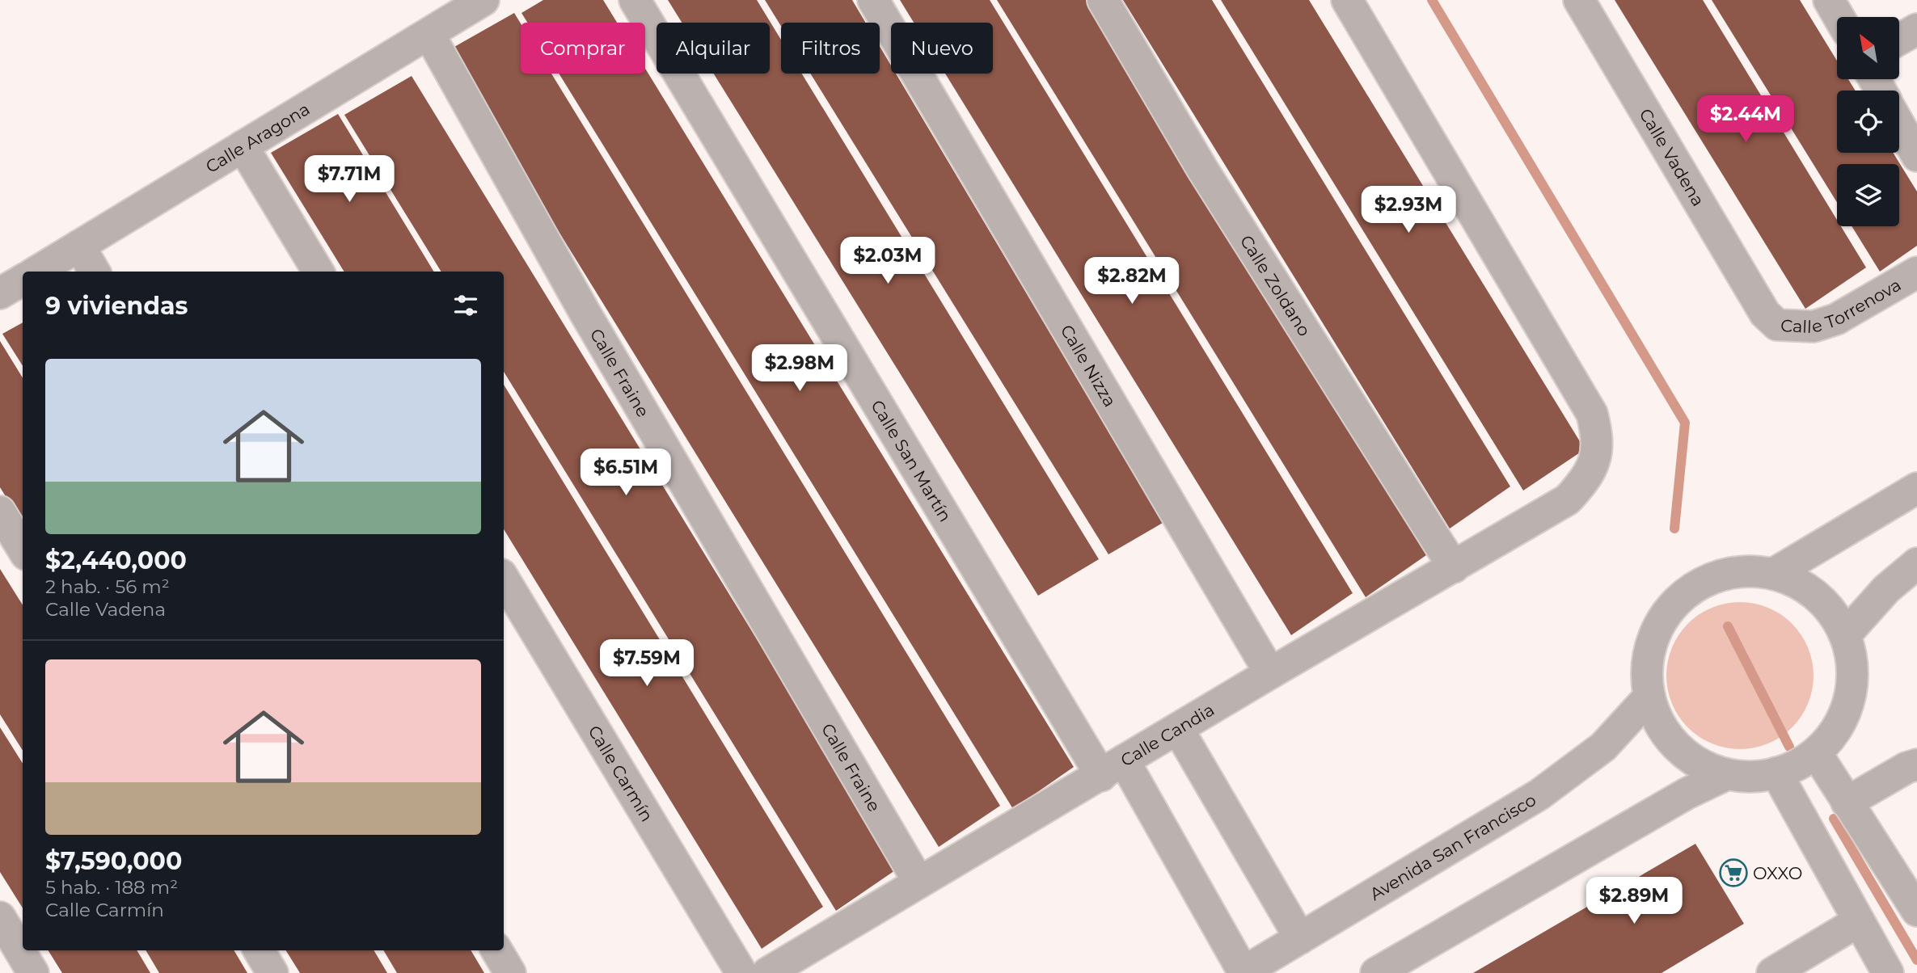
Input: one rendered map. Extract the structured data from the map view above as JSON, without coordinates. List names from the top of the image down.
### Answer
{
  "streets": {
    "street": [
      "Calle Aragona",
      "Calle Vadena",
      "Calle Zoldano",
      "Calle Torrenova",
      "Calle Nizza",
      "Calle Fraine",
      "Calle San Martín",
      "Calle Candia",
      "Calle Carmín",
      "Avenida San Francisco"
    ]
  },
  "crossings": [
    ["Calle Aragona", "Calle Fraine"],
    ["Calle Vadena", "Calle Torrenova"],
    ["Calle Zoldano", "Calle Candia"],
    ["Calle Nizza", "Calle Candia"],
    ["Calle Fraine", "Calle Candia"],
    ["Calle San Martín", "Calle Candia"],
    ["Calle San Martín", "Avenida San Francisco"]
  ],
  "places": {
    "supermarket": ["OXXO"]
  },
  "north": "top left",
  "page": {
    "chip": [
      "Comprar",
      "Alquilar",
      "Filtros",
      "Nuevo"
    ],
    "price": [
      "$2.44M",
      "$7.71M",
      "$2.93M",
      "$2.03M",
      "$2.82M",
      "$2.98M",
      "$6.51M",
      "$7.59M",
      "$2.89M"
    ],
    "heading": "9 viviendas",
    "list": [
      {
        "name": "$2,440,000",
        "note": "2 hab. · 56 m² · Calle Vadena"
      },
      {
        "name": "$7,590,000",
        "note": "5 hab. · 188 m² · Calle Carmín"
      }
    ]
  }
}
